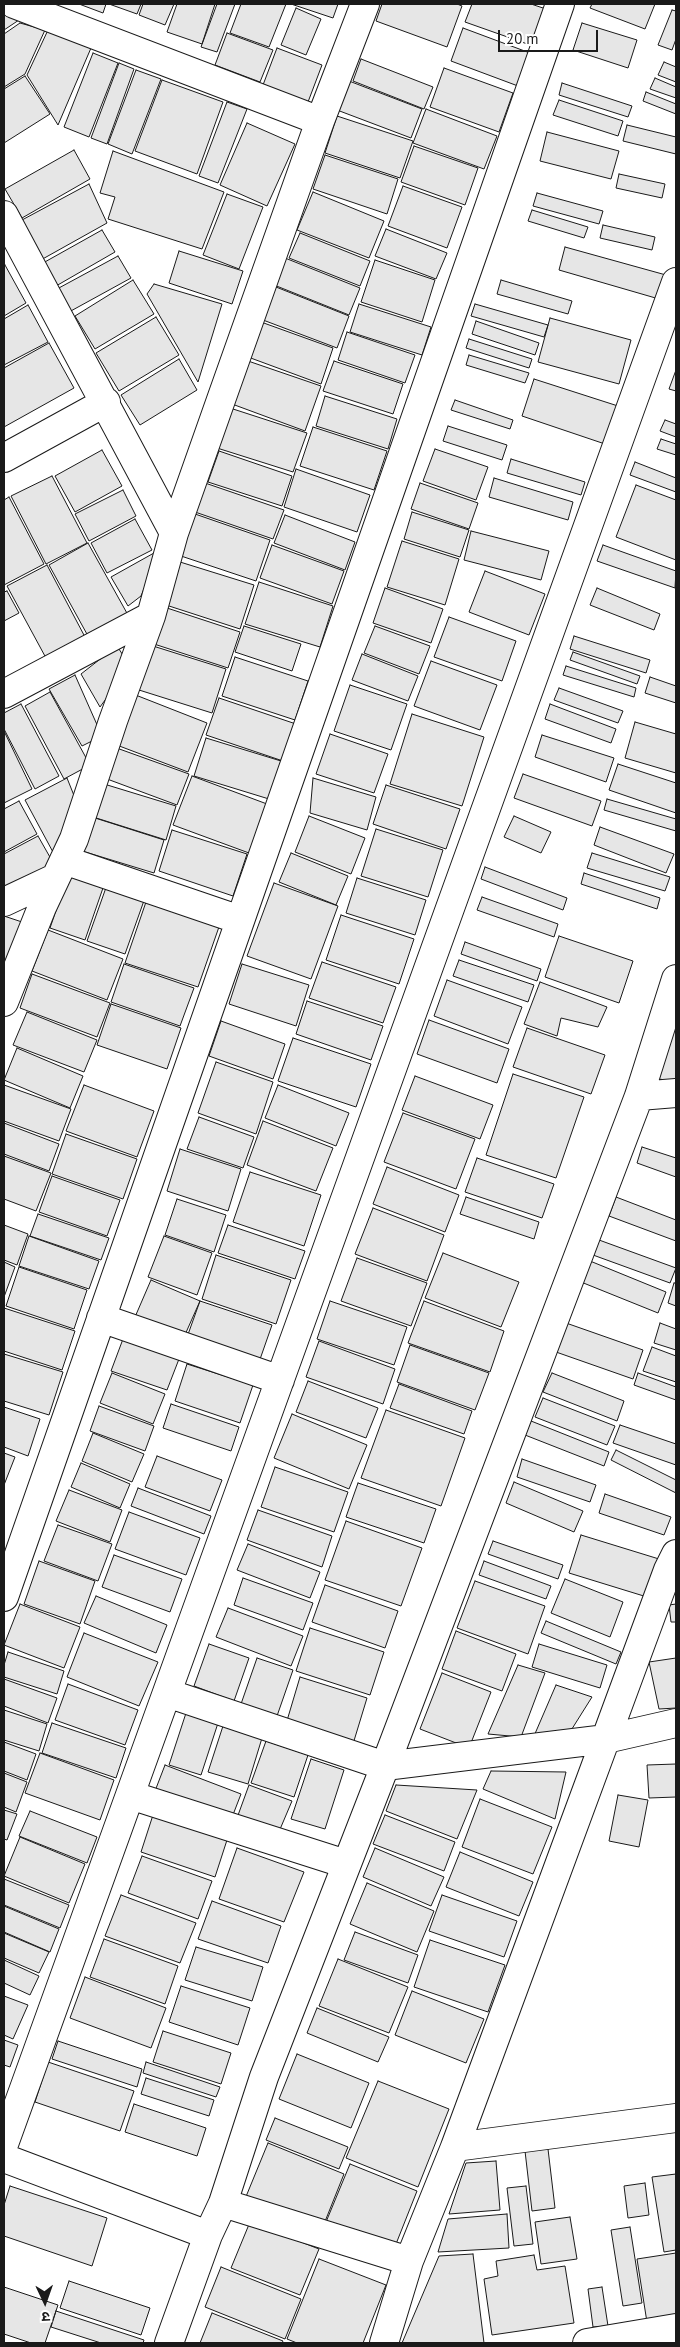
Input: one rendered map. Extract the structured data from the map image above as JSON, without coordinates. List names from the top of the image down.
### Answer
{
  "scale_bar": "20 m",
  "north": "bottom"
}
